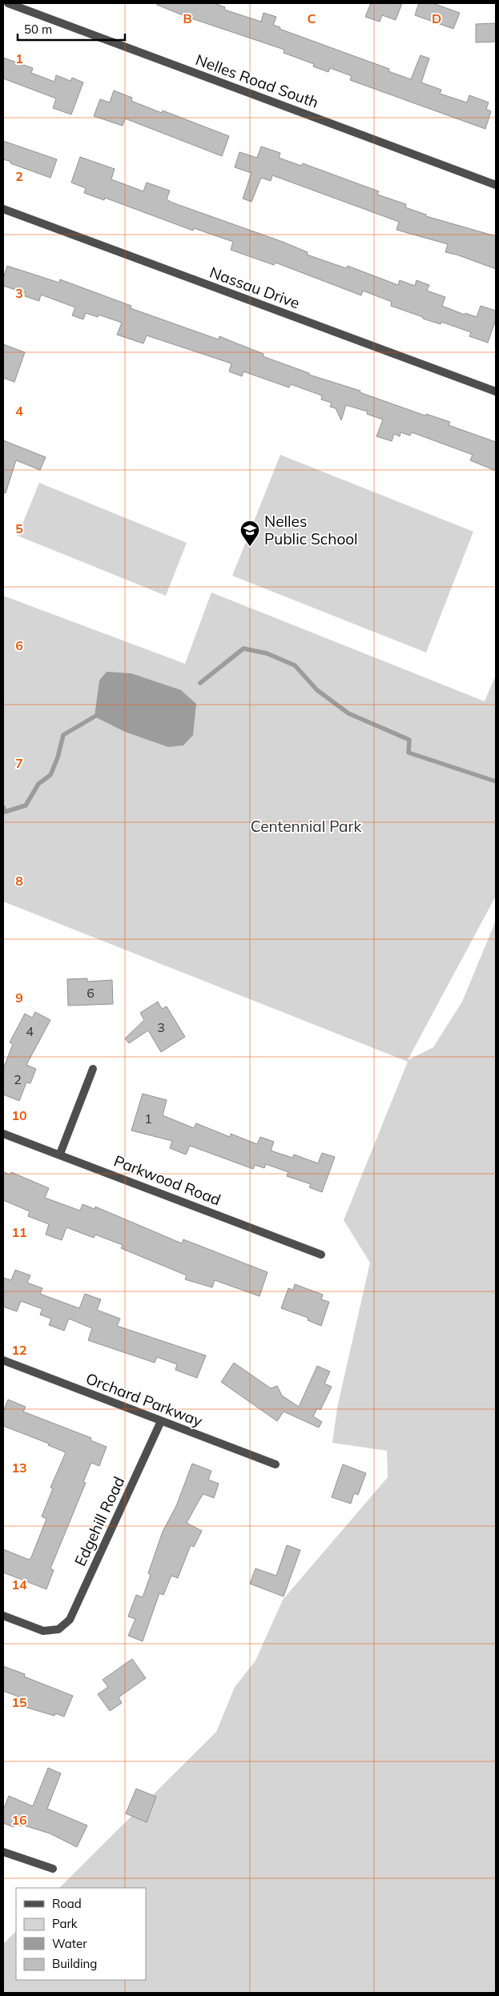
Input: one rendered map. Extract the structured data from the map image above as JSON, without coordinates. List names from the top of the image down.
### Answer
{
  "streets": {
    "street": [
      "Nelles Road South",
      "Nassau Drive",
      "Parkwood Road",
      "Orchard Parkway",
      "Edgehill Road"
    ]
  },
  "crossings": [
    ["Orchard Parkway", "Edgehill Road"]
  ],
  "parks": ["Centennial Park"],
  "places": {
    "school or university": ["Nelles Public School"]
  },
  "house_numbers": [
    "6",
    "3",
    "4",
    "2",
    "1"
  ],
  "legend": [
    "Road",
    "Park",
    "Water",
    "Building"
  ],
  "scale_bar": "50 m",
  "grid": {
    "columns": ["B", "C", "D"],
    "rows": [
      "1",
      "2",
      "3",
      "4",
      "5",
      "6",
      "7",
      "8",
      "9",
      "10",
      "11",
      "12",
      "13",
      "14",
      "15",
      "16"
    ]
  }
}
